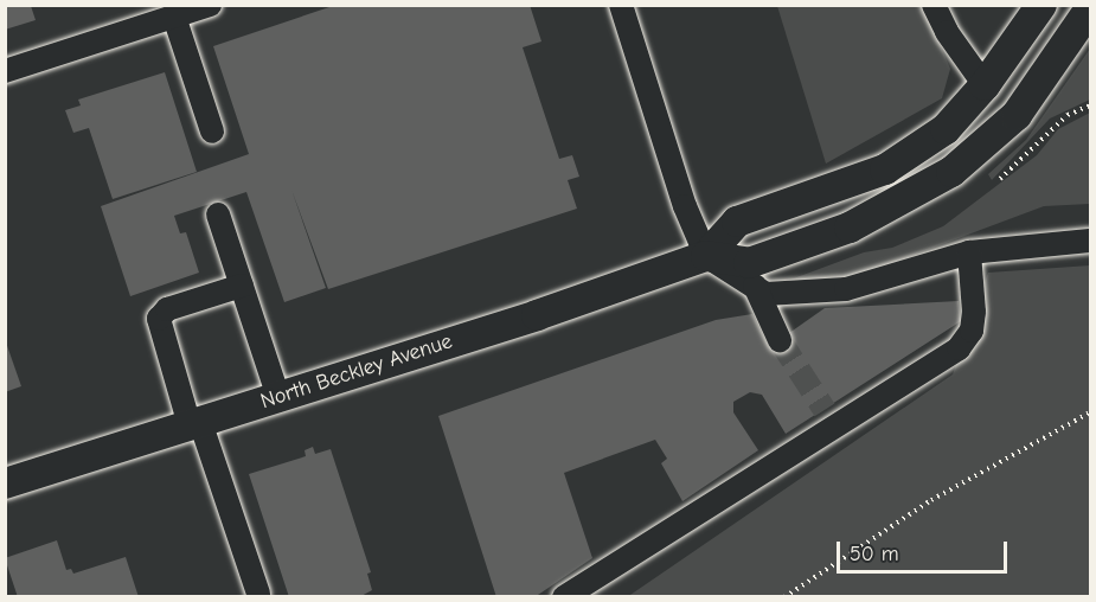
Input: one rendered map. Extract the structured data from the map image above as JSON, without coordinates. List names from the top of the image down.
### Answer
{
  "streets": {
    "main road": ["North Beckley Avenue"]
  },
  "scale_bar": "50 m"
}
